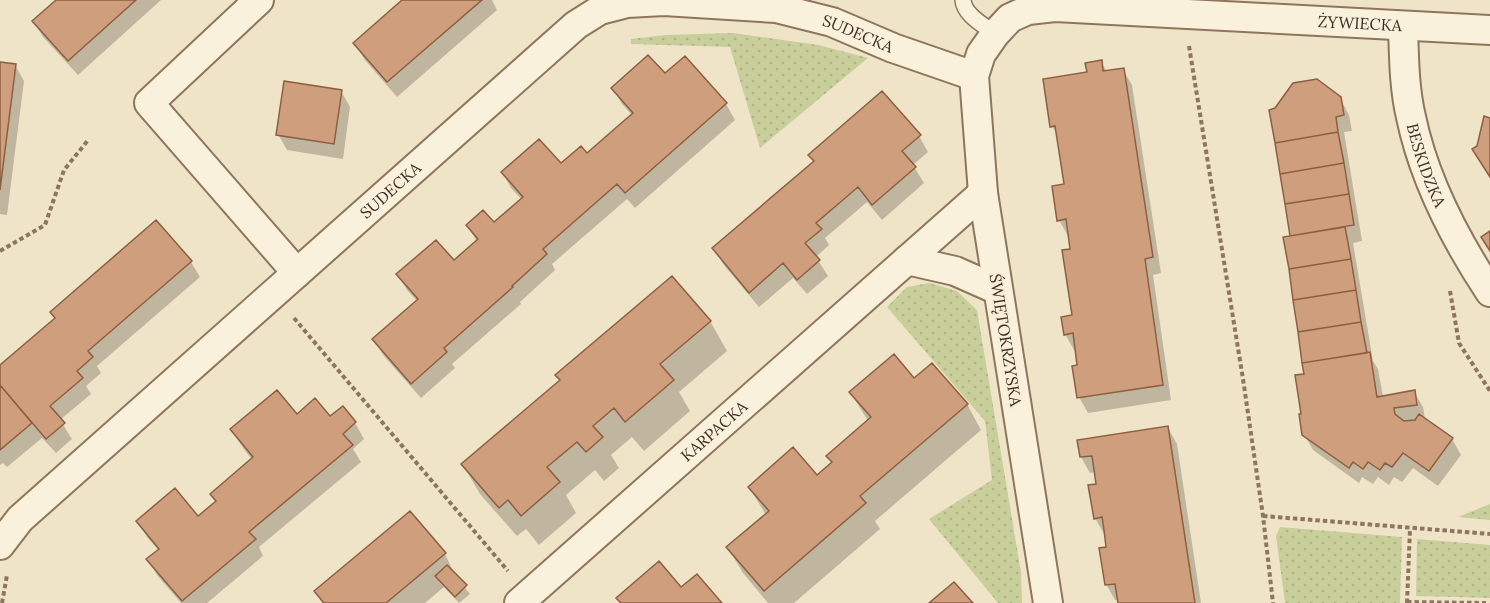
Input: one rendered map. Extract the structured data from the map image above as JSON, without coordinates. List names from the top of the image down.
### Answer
{
  "streets": {
    "street": [
      "ŻYWIECKA",
      "SUDECKA",
      "BESKIDZKA",
      "ŚWIĘTOKRZYSKA",
      "KARPACKA"
    ]
  },
  "crossings": [
    ["ŻYWIECKA", "BESKIDZKA"],
    ["SUDECKA", "ŚWIĘTOKRZYSKA"],
    ["ŚWIĘTOKRZYSKA", "KARPACKA"]
  ]
}
